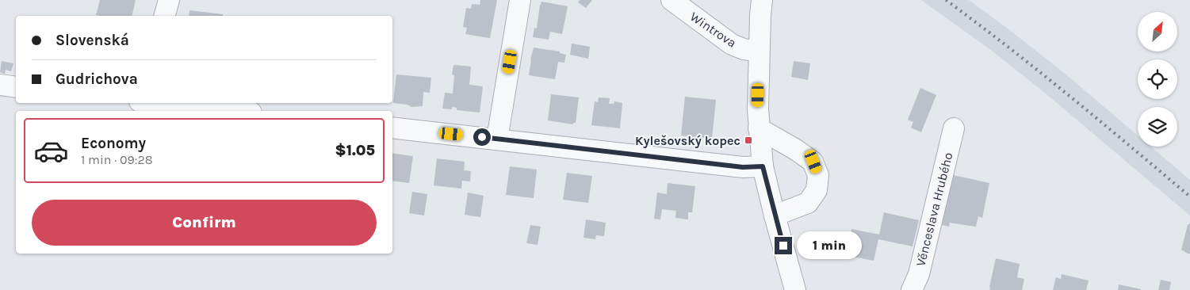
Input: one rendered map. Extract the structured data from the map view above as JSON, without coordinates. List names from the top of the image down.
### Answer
{
  "streets": {
    "street": ["Wintrova", "Věnceslava Hrubého"]
  },
  "places": {
    "transit": ["Kylešovský kopec"]
  },
  "north": "top right",
  "page": {
    "banner": ["Slovenská", "Gudrichova"],
    "list": [
      {
        "name": "Economy",
        "note": "1 min · 09:28",
        "value": "$1.05"
      }
    ],
    "buttons": "Confirm",
    "bubble": "1 min"
  }
}
